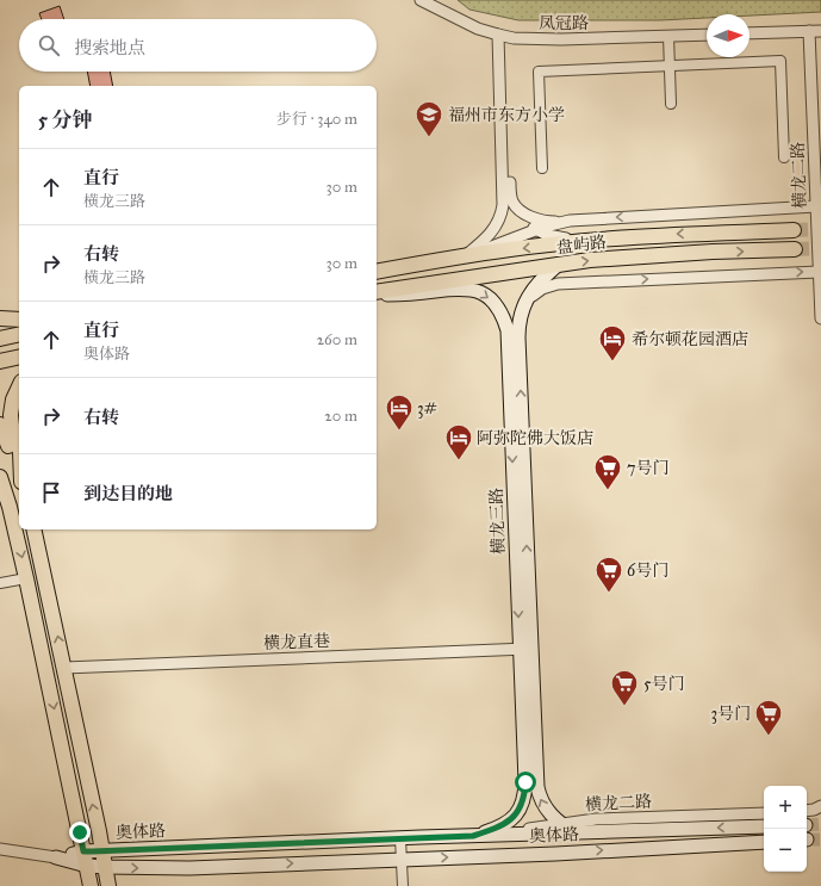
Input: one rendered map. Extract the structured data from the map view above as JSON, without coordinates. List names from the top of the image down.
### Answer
{
  "streets": {
    "main road": ["盘屿路", "横龙三路", "奥体路"],
    "street": ["凤冠路", "横龙二路", "横龙直巷"]
  },
  "crossings": [
    ["横龙二路", "横龙三路"],
    ["横龙二路", "奥体路"],
    ["盘屿路", "横龙三路"],
    ["横龙三路", "横龙直巷"],
    ["横龙三路", "奥体路"]
  ],
  "places": {
    "school or university": ["福州市东方小学"],
    "hotel": ["希尔顿花园酒店", "3#", "阿弥陀佛大饭店"],
    "supermarket": [
      "7号门",
      "6号门",
      "5号门",
      "3号门"
    ]
  },
  "north": "right",
  "page": {
    "search": "搜索地点",
    "heading": ["5 分钟", "步行 · 340 m"],
    "list": [
      ["直行", "横龙三路", "30 m"],
      ["右转", "横龙三路", "30 m"],
      ["直行", "奥体路", "260 m"],
      ["右转", "20 m"],
      "到达目的地"
    ],
    "map_buttons": ["+", "−"]
  }
}
